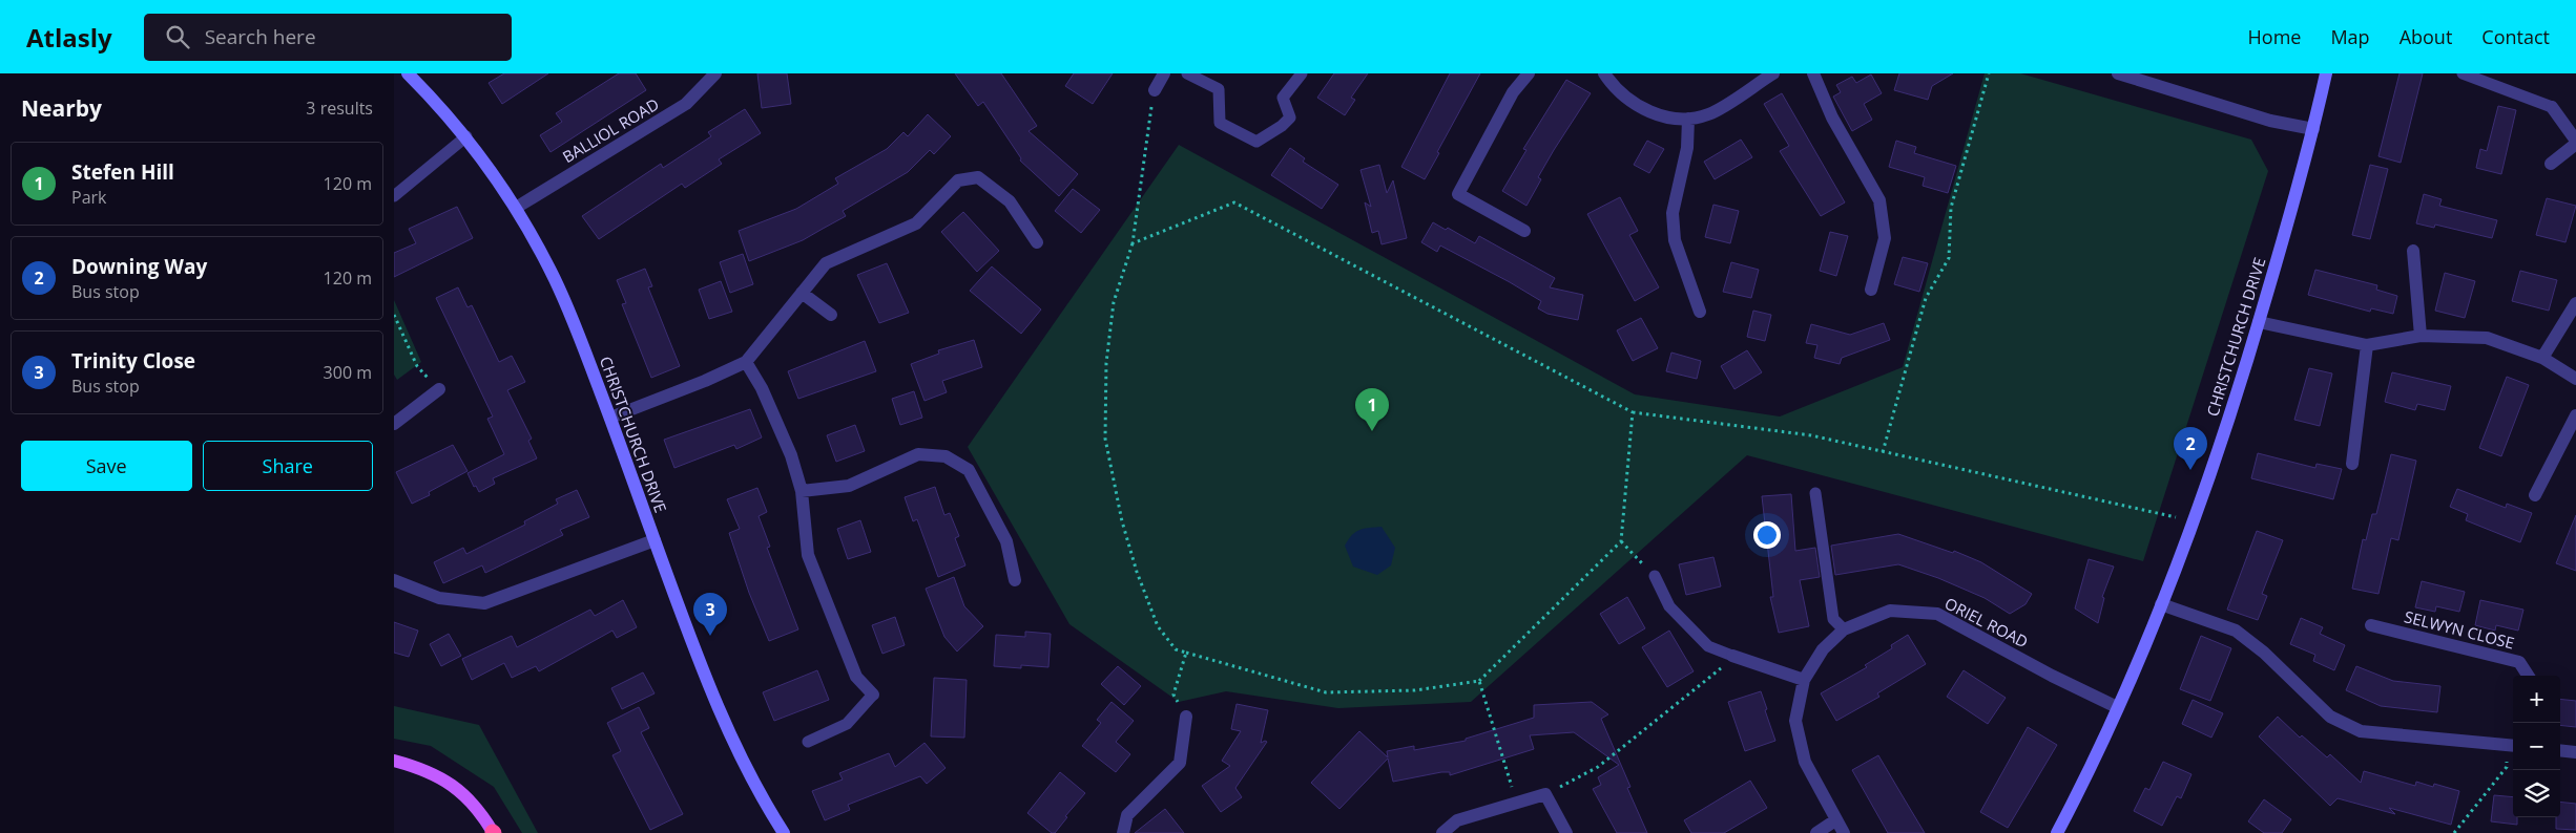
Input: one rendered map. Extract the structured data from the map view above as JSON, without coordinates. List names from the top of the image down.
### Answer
{
  "streets": {
    "street": [
      "BALLIOL ROAD",
      "CHRISTCHURCH DRIVE",
      "ORIEL ROAD",
      "SELWYN CLOSE"
    ]
  },
  "crossings": [
    ["BALLIOL ROAD", "CHRISTCHURCH DRIVE"],
    ["CHRISTCHURCH DRIVE", "ORIEL ROAD"]
  ],
  "page": {
    "header": "Atlasly",
    "search": "Search here",
    "nav": [
      "Home",
      "Map",
      "About",
      "Contact"
    ],
    "heading": ["Nearby", "3 results"],
    "list": [
      {
        "mark": "1",
        "name": "Stefen Hill",
        "note": "Park",
        "value": "120 m"
      },
      {
        "mark": "2",
        "name": "Downing Way",
        "note": "Bus stop",
        "value": "120 m"
      },
      {
        "mark": "3",
        "name": "Trinity Close",
        "note": "Bus stop",
        "value": "300 m"
      }
    ],
    "pins": ["1", "2", "3"],
    "buttons": ["Save", "Share"],
    "map_buttons": ["+", "−"]
  }
}
